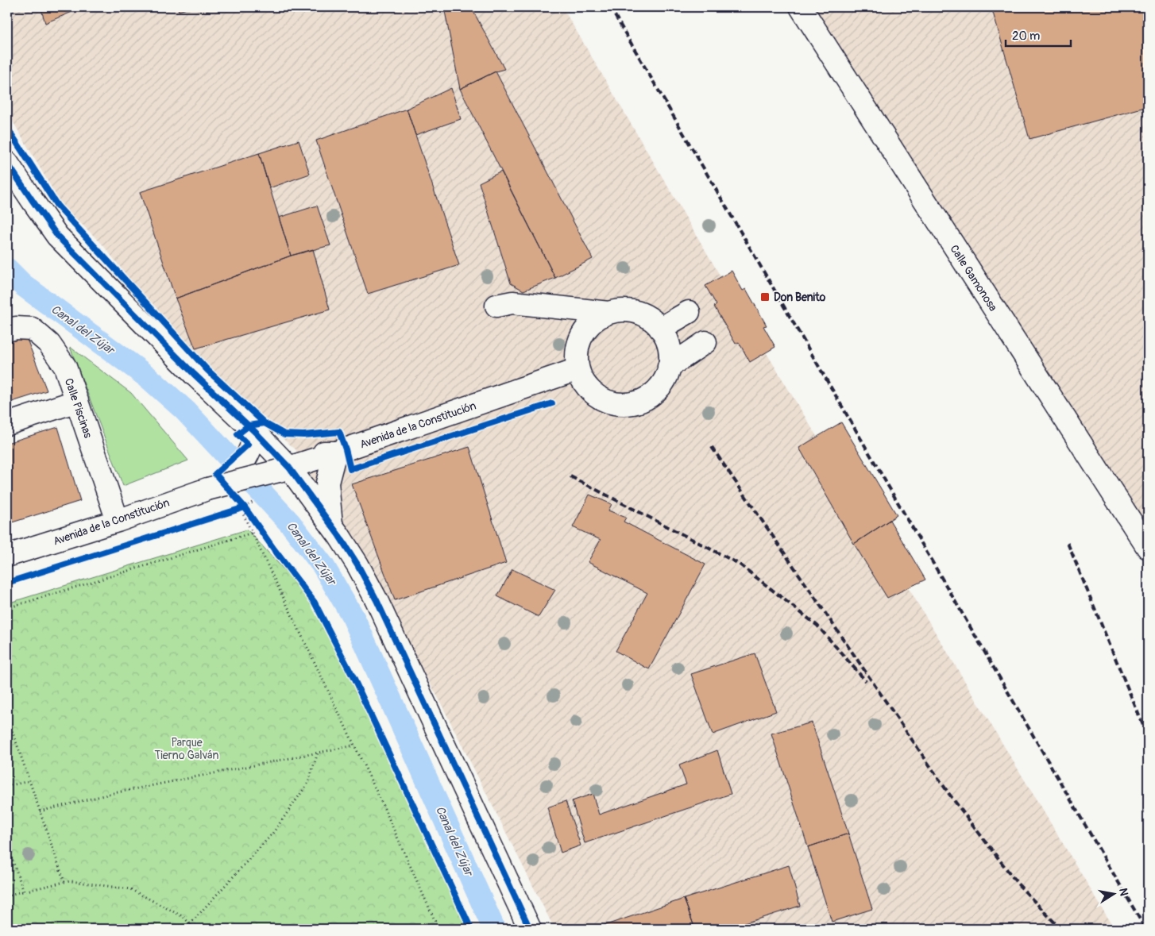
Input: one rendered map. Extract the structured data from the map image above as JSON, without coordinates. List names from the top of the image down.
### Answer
{
  "streets": {
    "street": ["Calle Gamonosa", "Calle Piscinas", "Avenida de la Constitución"]
  },
  "crossings": [
    ["Calle Piscinas", "Avenida de la Constitución"]
  ],
  "water": ["Canal del Zújar"],
  "parks": ["Parque Tierno Galván"],
  "places": {
    "transit": ["Don Benito"]
  },
  "scale_bar": "20 m",
  "north": "right"
}
